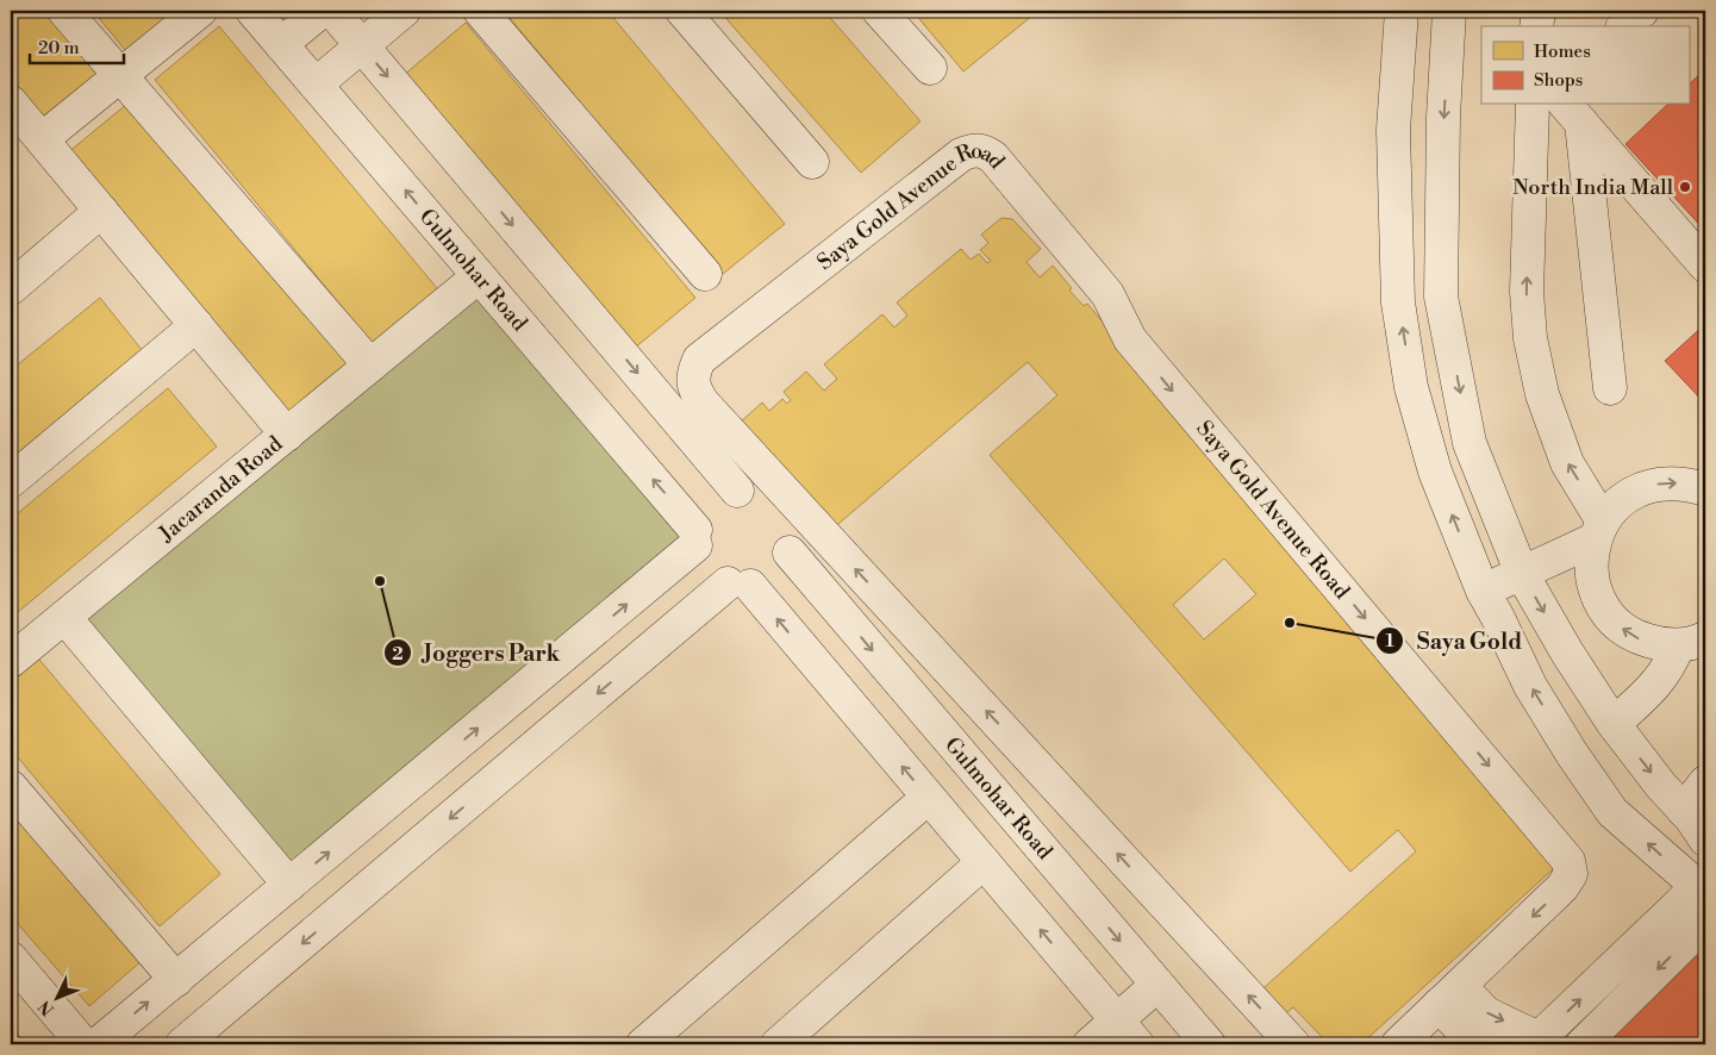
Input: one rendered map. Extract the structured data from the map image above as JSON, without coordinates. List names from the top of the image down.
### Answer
{
  "streets": {
    "street": ["Saya Gold Avenue Road", "Gulmohar Road", "Jacaranda Road"]
  },
  "places": ["North India Mall", "Joggers Park", "Saya Gold"],
  "legend": ["Homes", "Shops"],
  "scale_bar": "20 m",
  "north": "bottom left"
}
